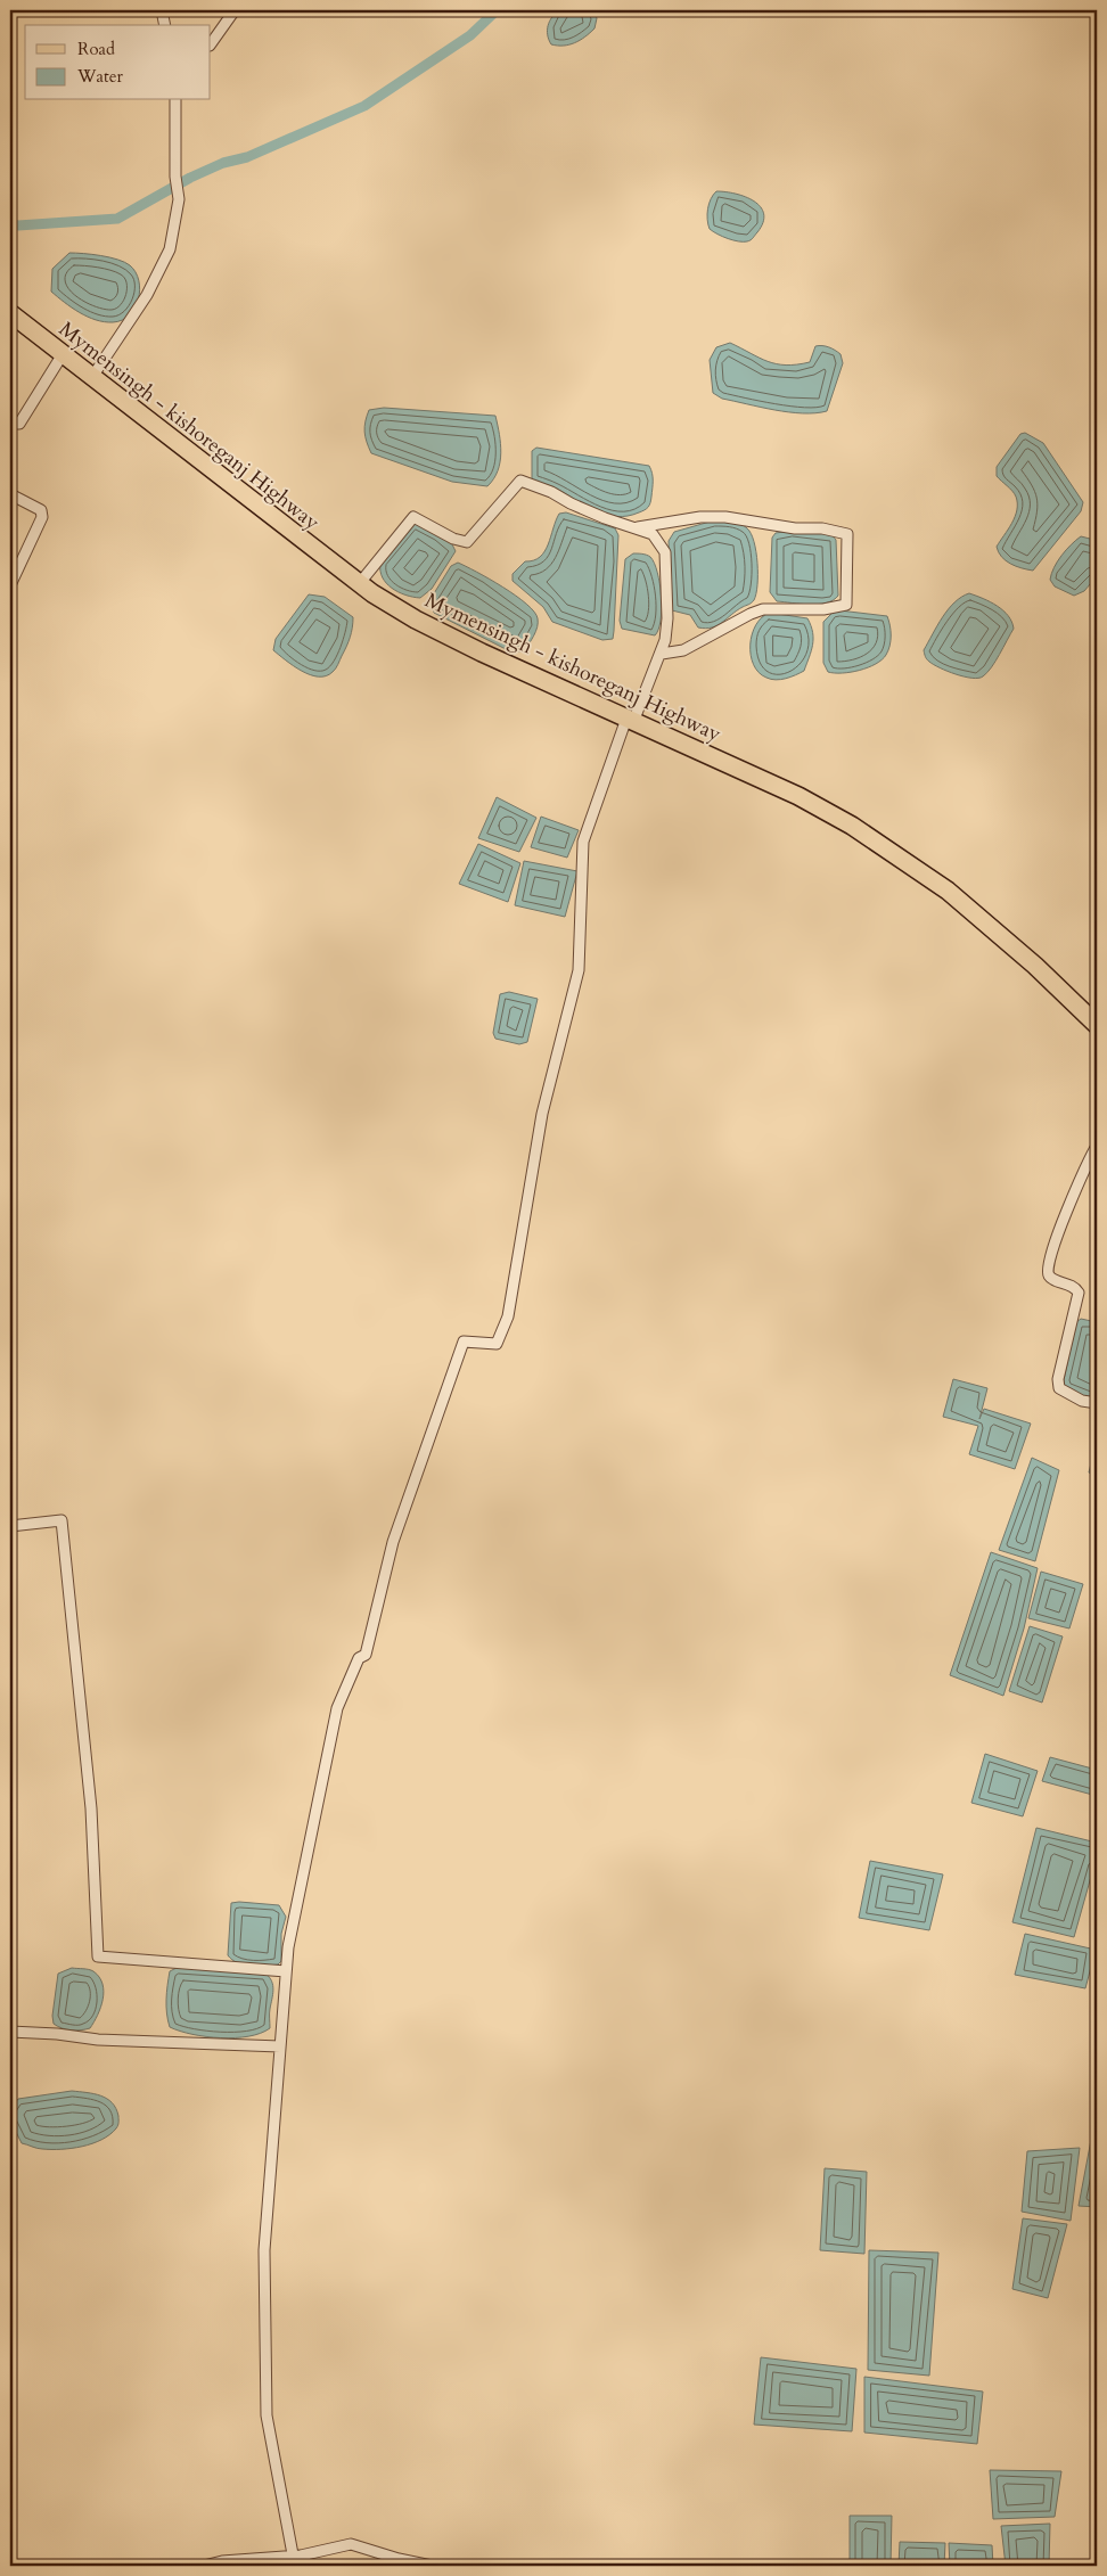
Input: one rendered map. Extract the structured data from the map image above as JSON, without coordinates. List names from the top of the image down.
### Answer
{
  "streets": {
    "main road": ["Mymensingh - kishoreganj Highway"]
  },
  "legend": ["Road", "Water"]
}
